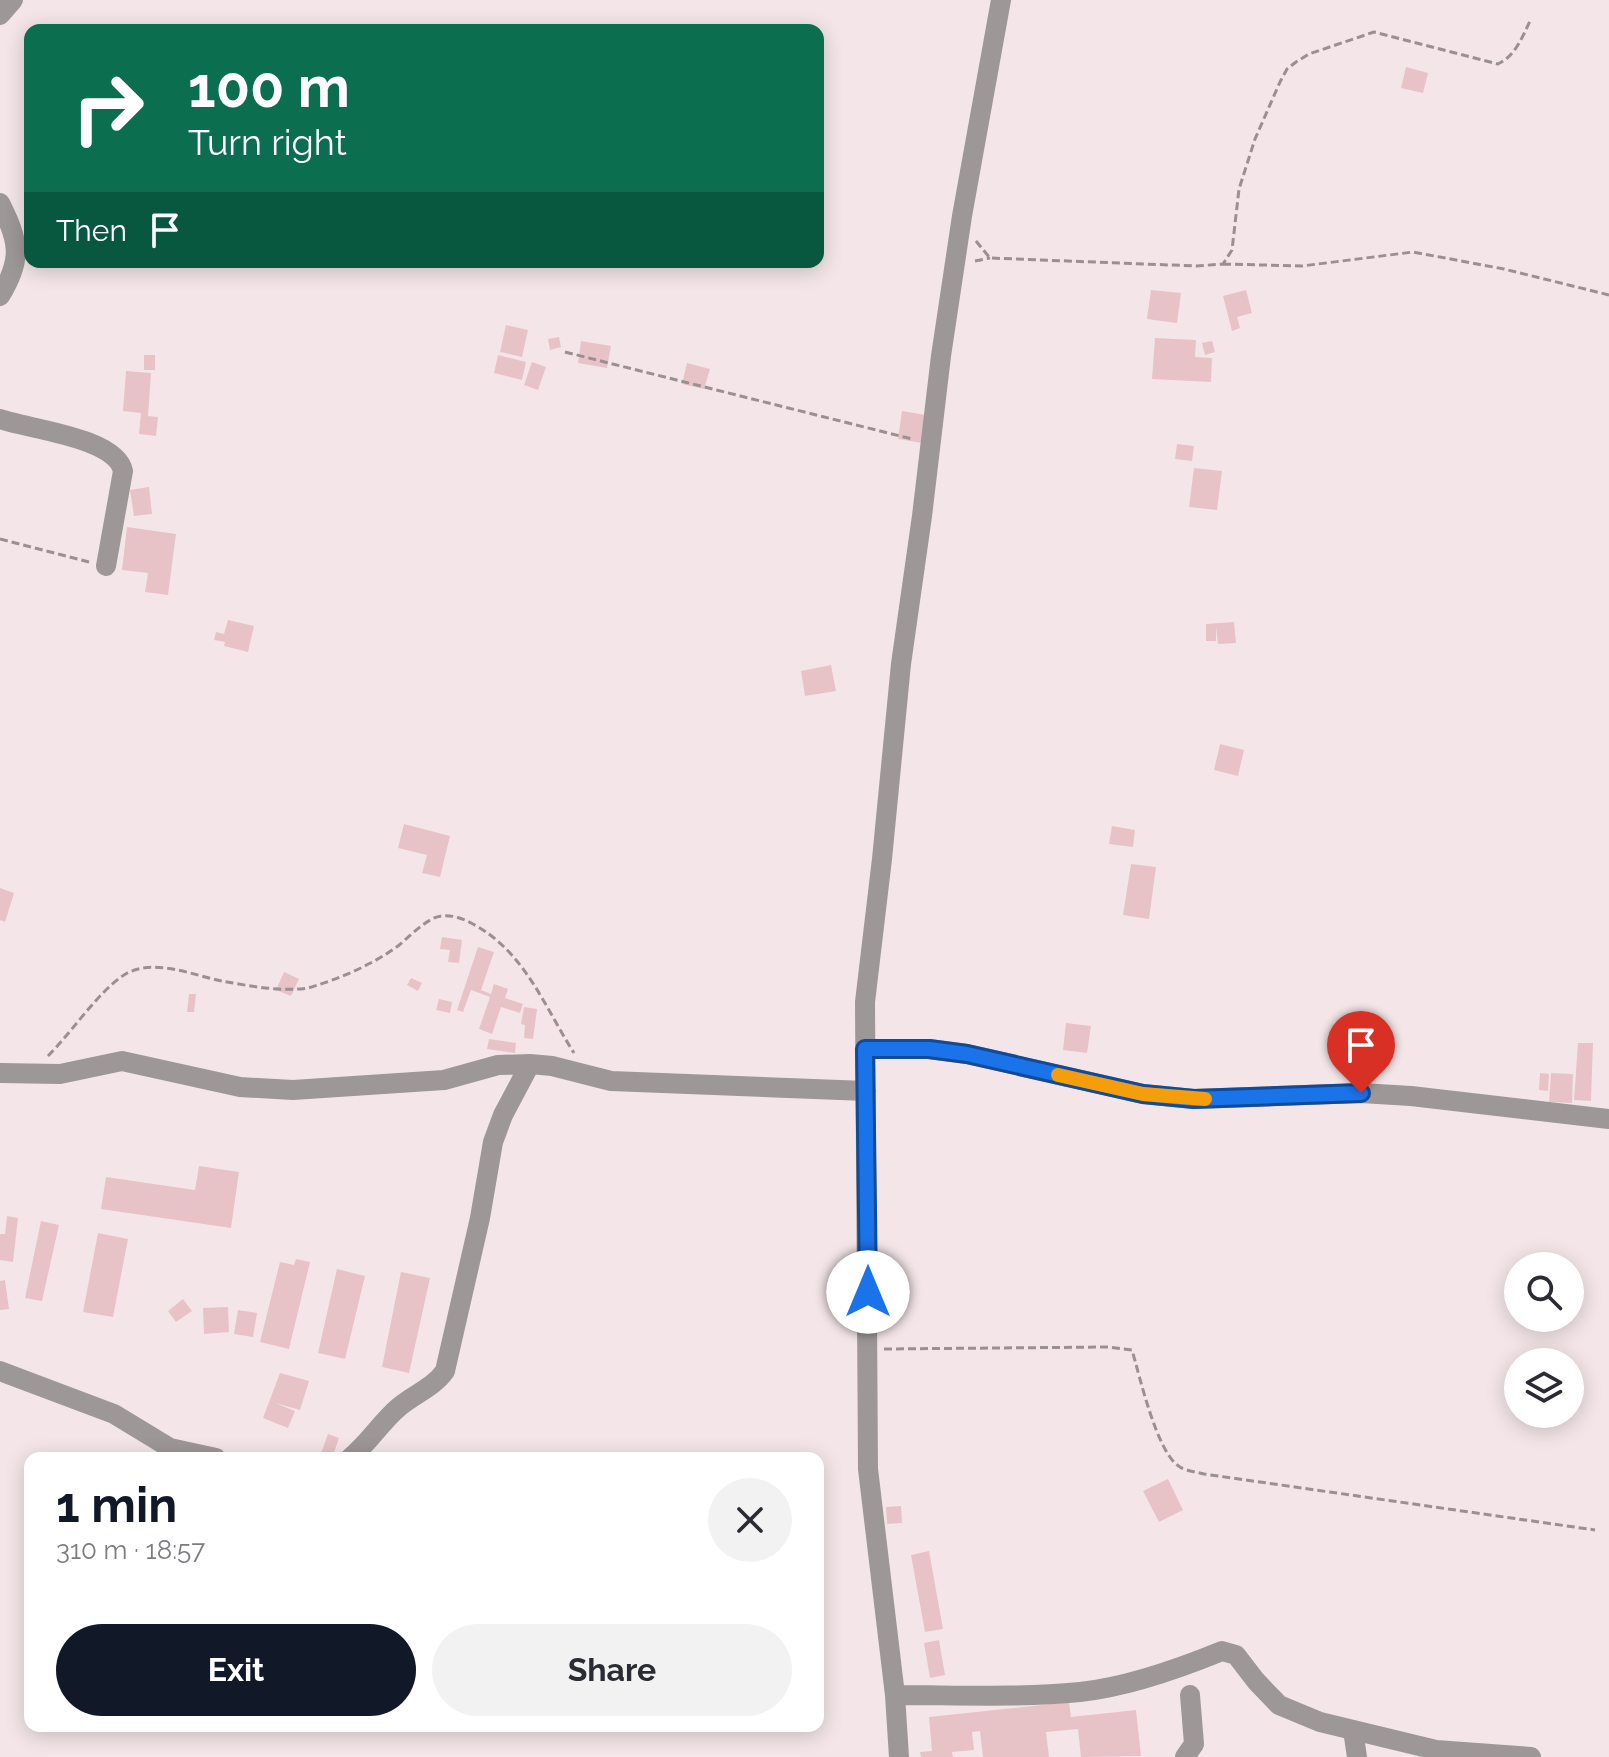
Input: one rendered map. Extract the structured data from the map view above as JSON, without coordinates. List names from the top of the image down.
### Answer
{
  "page": {
    "turn": ["100 m", "Turn right"],
    "then": "Then",
    "heading": ["1 min", "310 m · 18:57"],
    "buttons": ["Exit", "Share"]
  }
}
